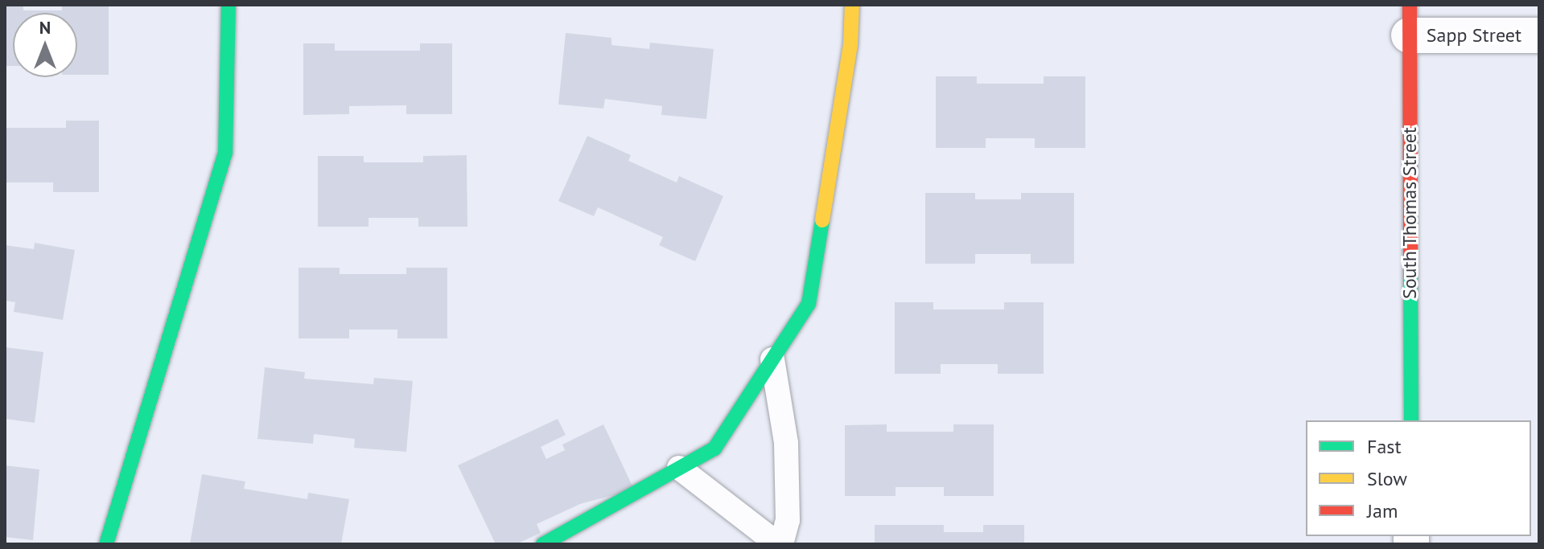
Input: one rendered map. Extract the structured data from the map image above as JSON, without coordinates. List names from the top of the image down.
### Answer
{
  "streets": {
    "street": ["Sapp Street", "South Thomas Street"]
  },
  "crossings": [
    ["Sapp Street", "South Thomas Street"]
  ],
  "legend": ["Fast", "Slow", "Jam"],
  "north": "top"
}
